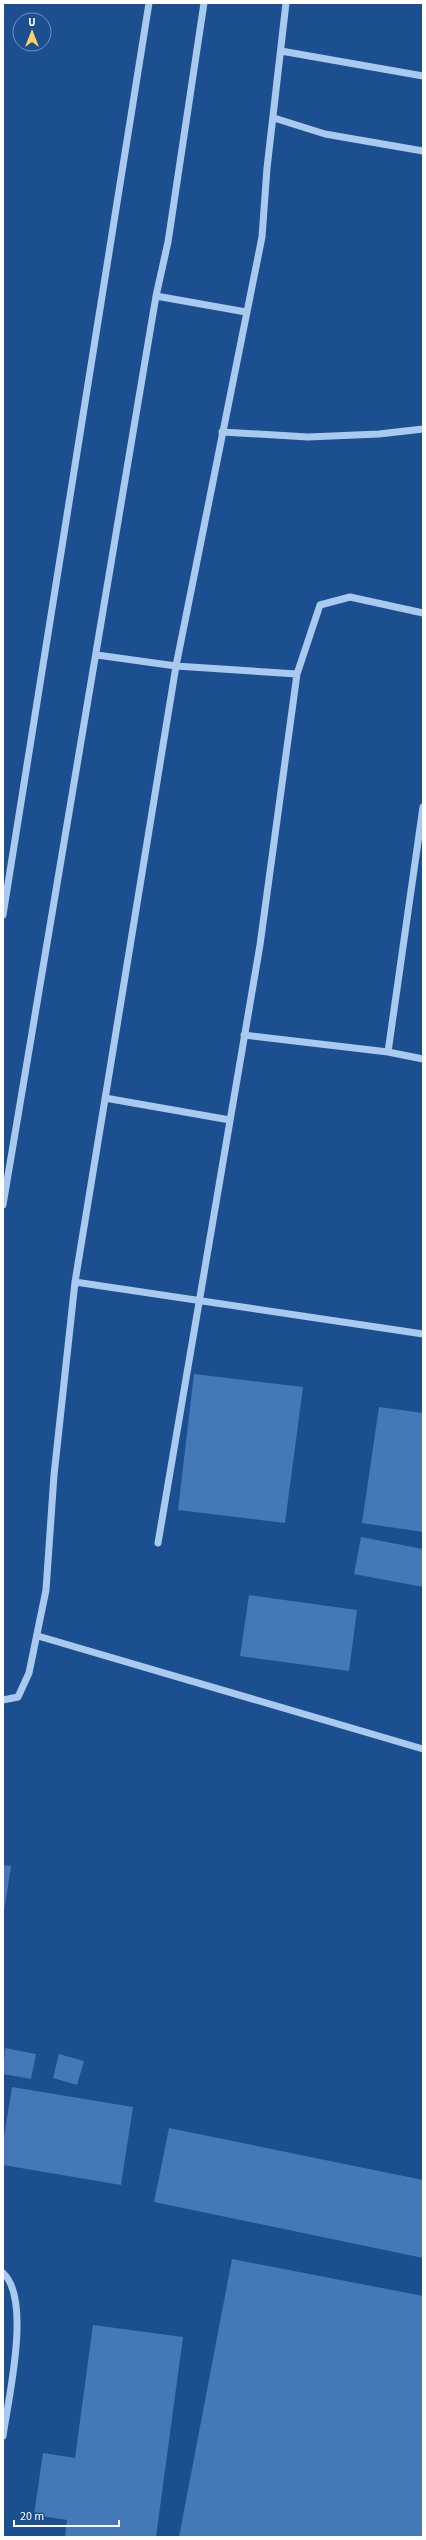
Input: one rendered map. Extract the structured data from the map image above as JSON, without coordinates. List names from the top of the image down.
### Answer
{
  "scale_bar": "20 m",
  "north": "top"
}
